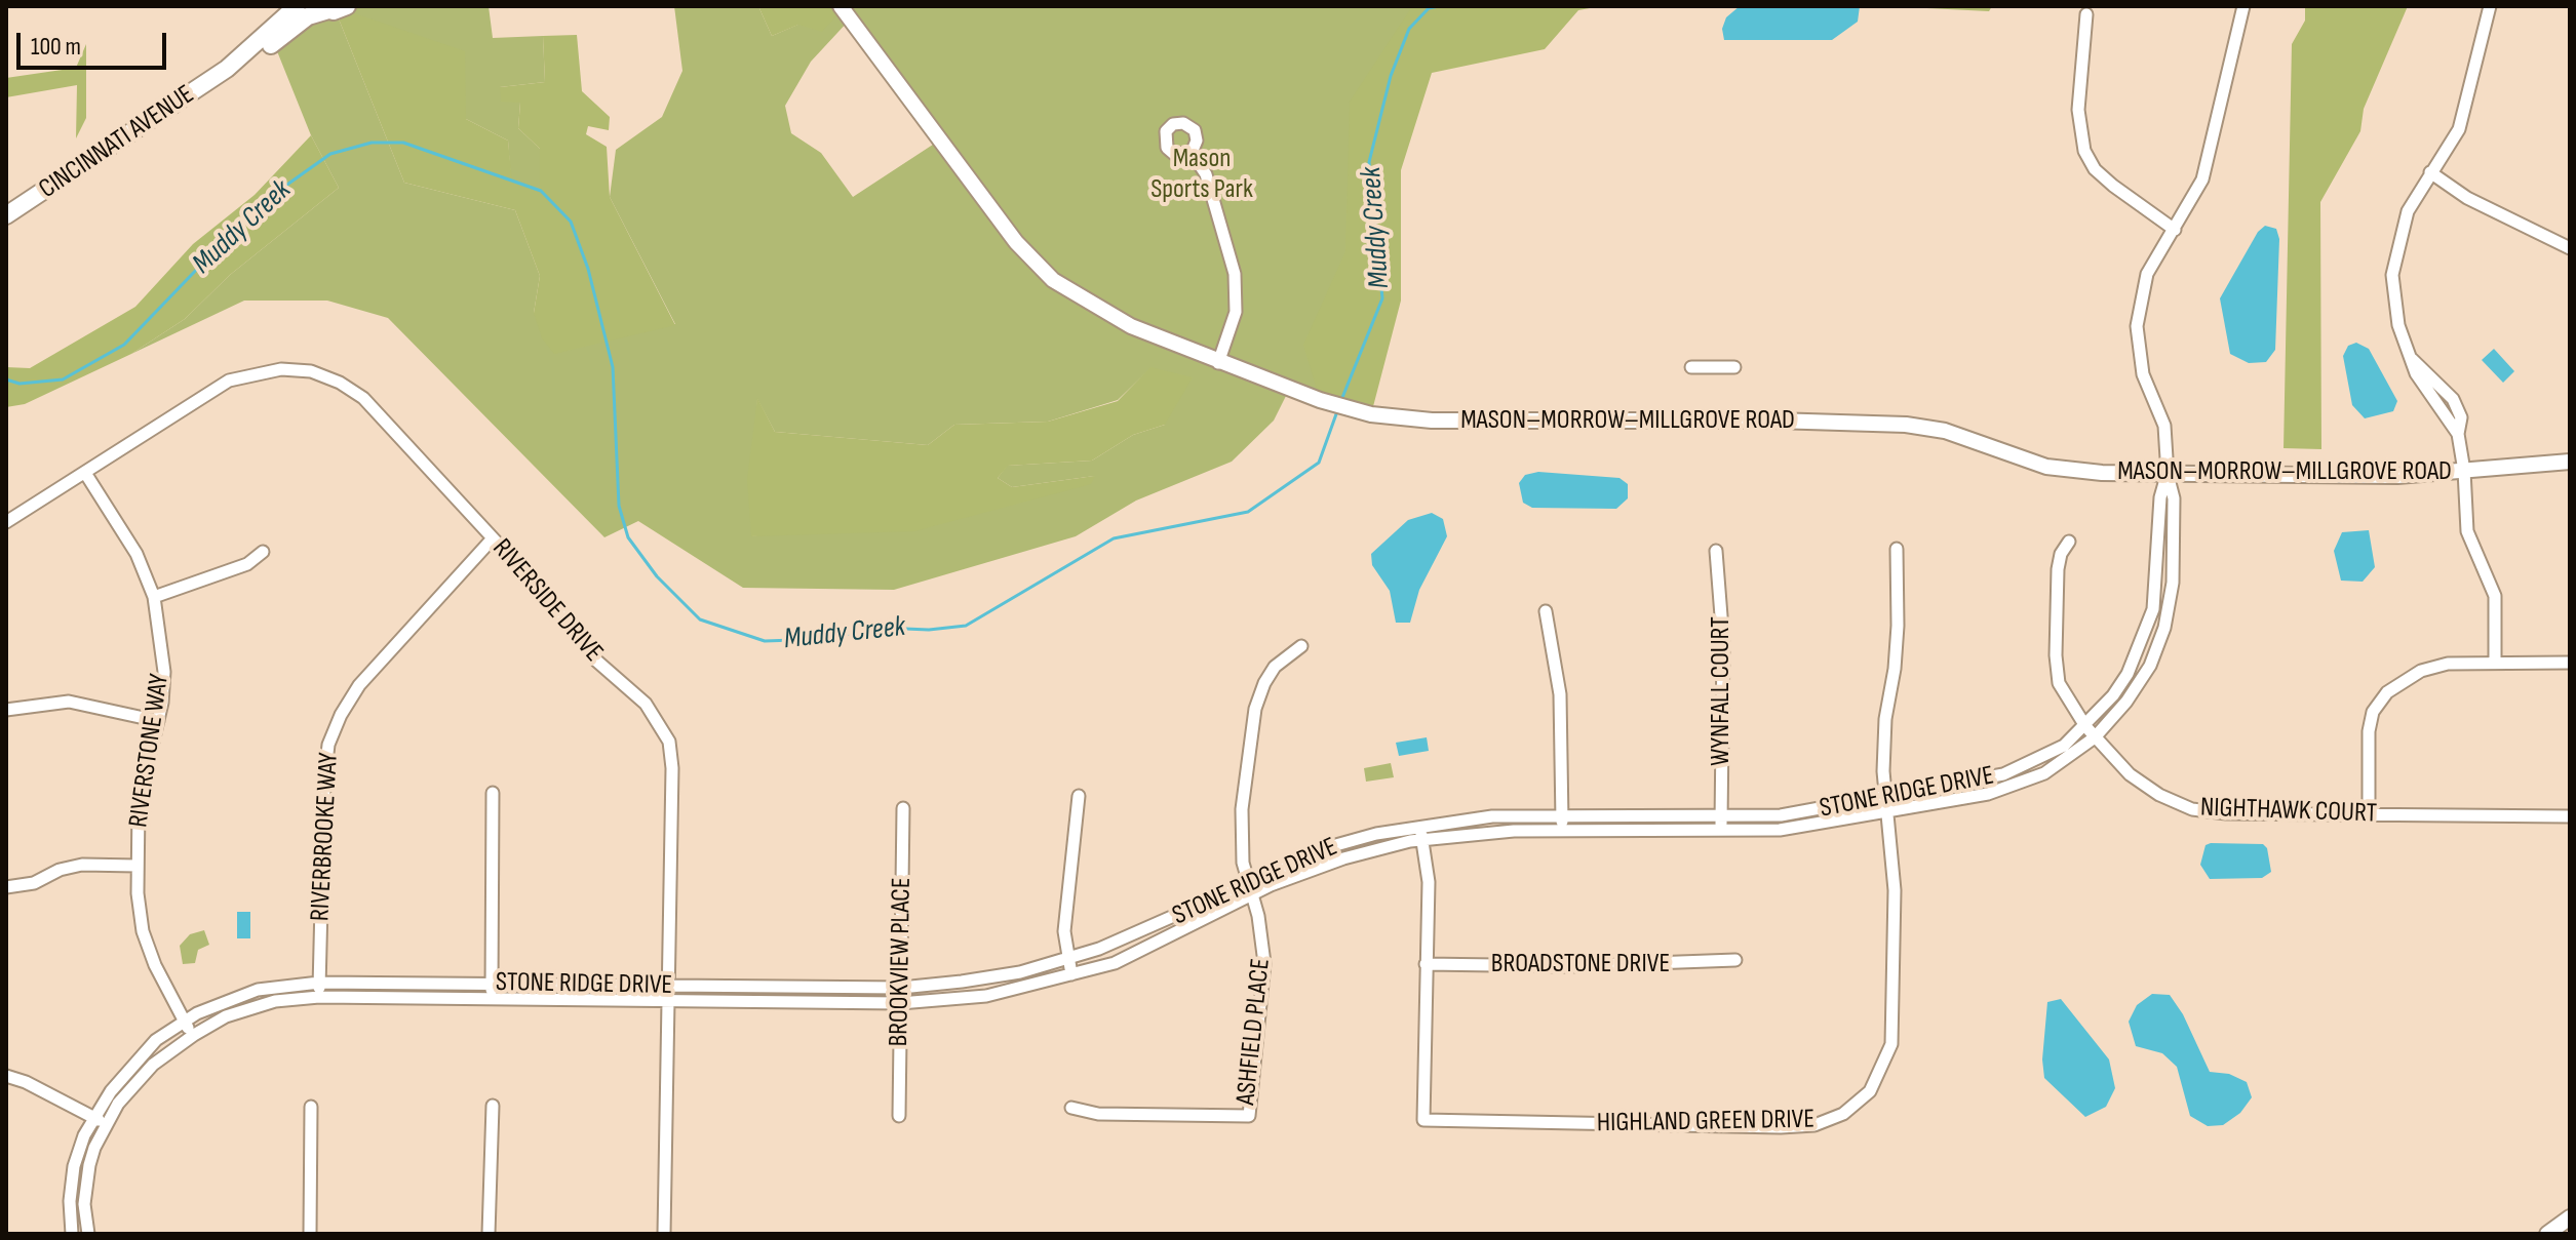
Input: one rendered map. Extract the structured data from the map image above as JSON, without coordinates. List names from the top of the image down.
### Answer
{
  "streets": {
    "main road": ["CINCINNATI AVENUE"],
    "street": [
      "MASON–MORROW–MILLGROVE ROAD",
      "RIVERSIDE DRIVE",
      "WYNFALL COURT",
      "RIVERSTONE WAY",
      "STONE RIDGE DRIVE",
      "NIGHTHAWK COURT",
      "RIVERBROOKE WAY",
      "BROOKVIEW PLACE",
      "BROADSTONE DRIVE",
      "ASHFIELD PLACE",
      "HIGHLAND GREEN DRIVE"
    ]
  },
  "crossings": [
    ["MASON–MORROW–MILLGROVE ROAD", "STONE RIDGE DRIVE"],
    ["RIVERSIDE DRIVE", "RIVERSTONE WAY"],
    ["RIVERSIDE DRIVE", "STONE RIDGE DRIVE"],
    ["RIVERSIDE DRIVE", "RIVERBROOKE WAY"],
    ["WYNFALL COURT", "STONE RIDGE DRIVE"],
    ["RIVERSTONE WAY", "STONE RIDGE DRIVE"],
    ["STONE RIDGE DRIVE", "NIGHTHAWK COURT"],
    ["STONE RIDGE DRIVE", "RIVERBROOKE WAY"],
    ["STONE RIDGE DRIVE", "BROOKVIEW PLACE"],
    ["STONE RIDGE DRIVE", "ASHFIELD PLACE"],
    ["STONE RIDGE DRIVE", "HIGHLAND GREEN DRIVE"],
    ["BROADSTONE DRIVE", "HIGHLAND GREEN DRIVE"]
  ],
  "water": ["Muddy Creek"],
  "parks": ["Mason Sports Park"],
  "scale_bar": "100 m"
}
